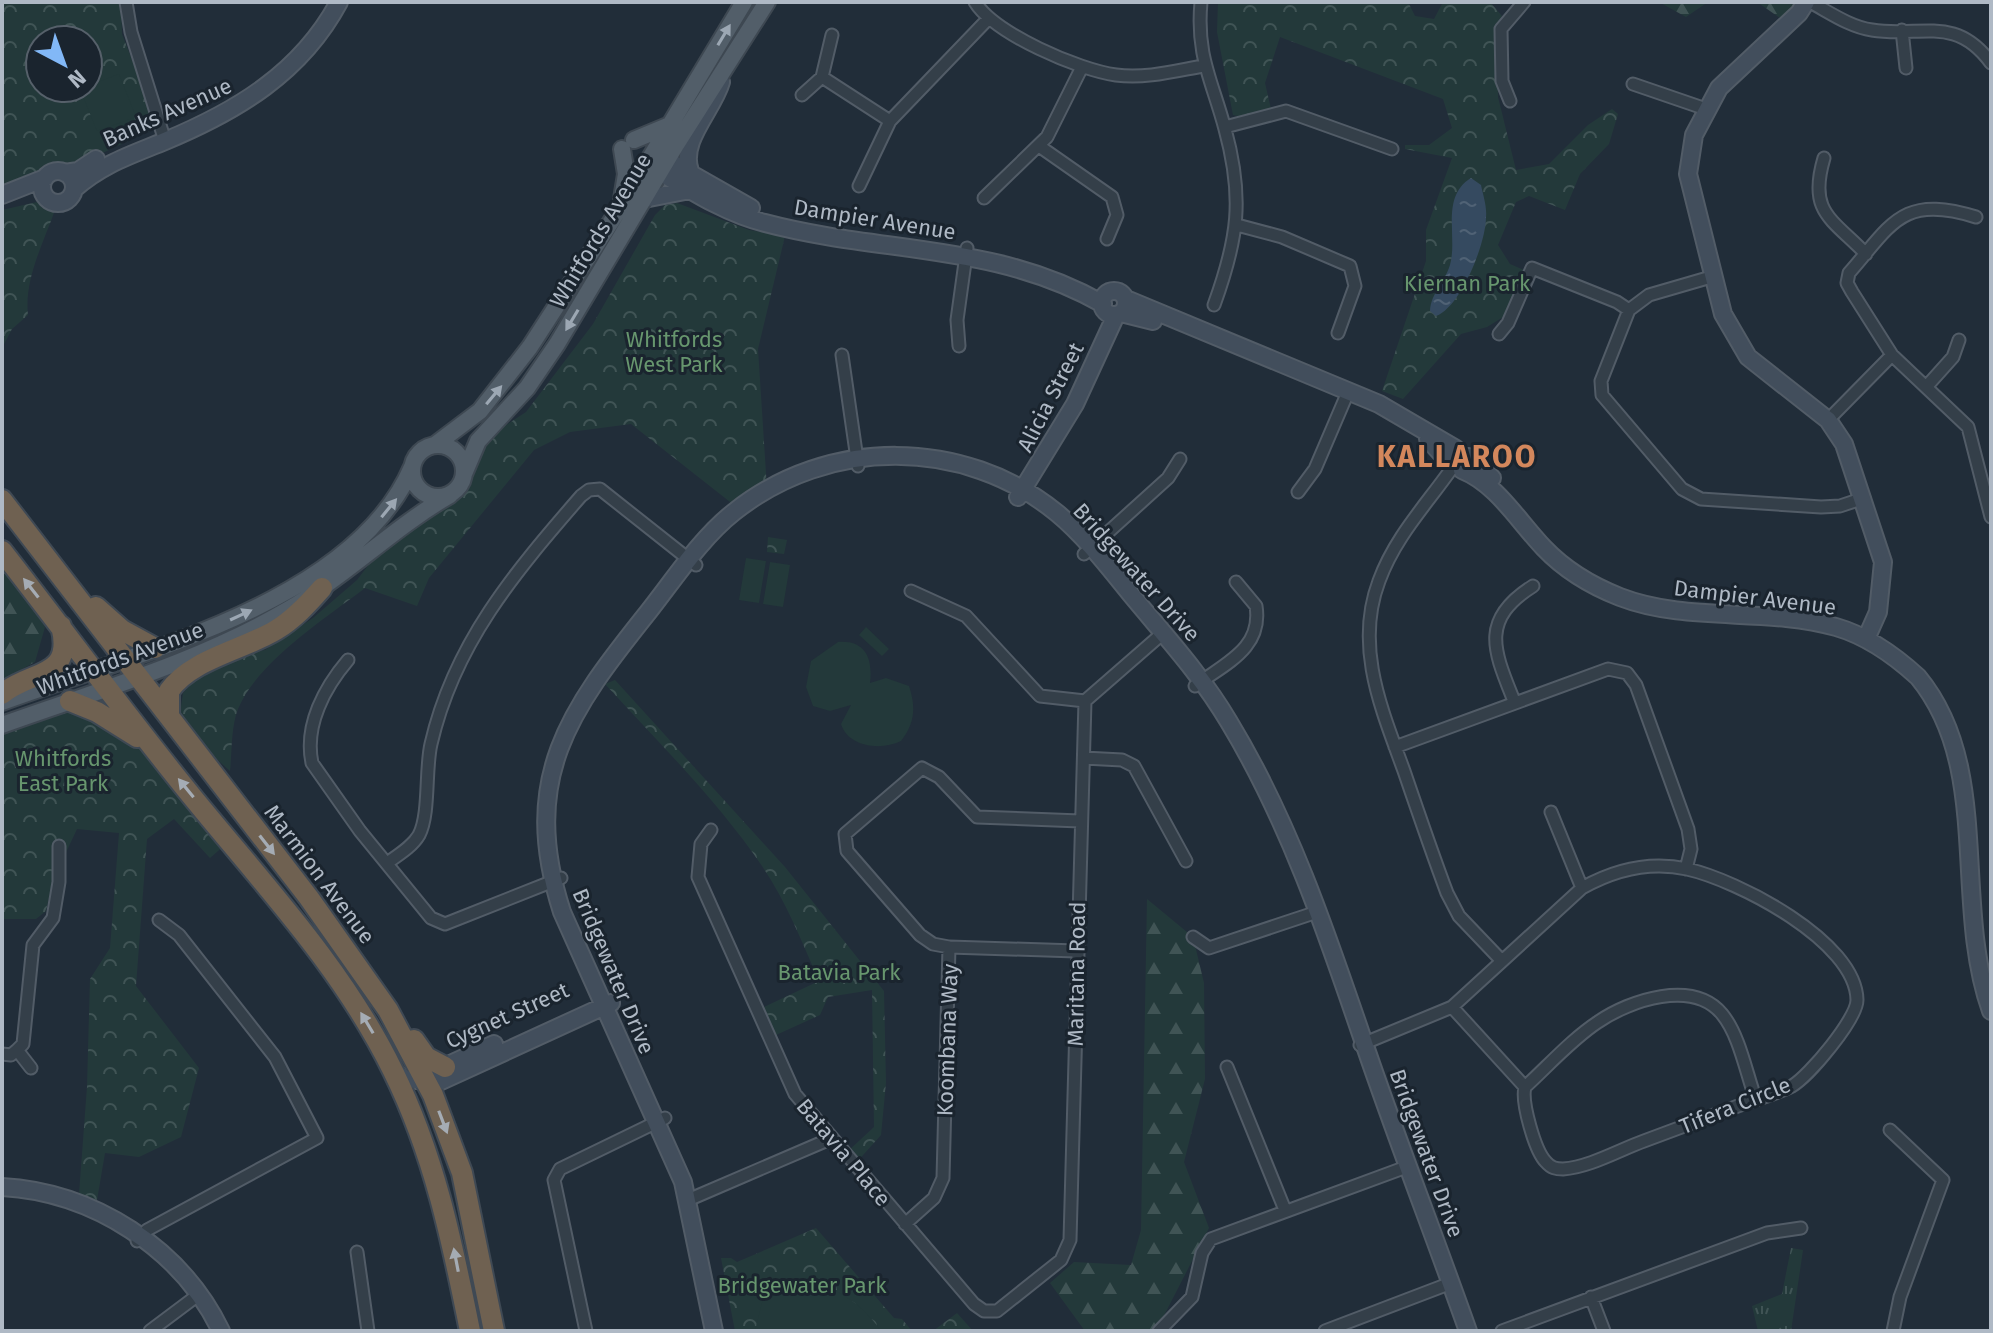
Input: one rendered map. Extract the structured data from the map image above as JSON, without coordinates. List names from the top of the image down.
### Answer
{
  "streets": {
    "highway": ["Marmion Avenue"],
    "main road": ["Whitfords Avenue"],
    "street": [
      "Banks Avenue",
      "Dampier Avenue",
      "Alicia Street",
      "Bridgewater Drive",
      "Maritana Road",
      "Cygnet Street",
      "Koombana Way",
      "Tifera Circle",
      "Batavia Place"
    ]
  },
  "crossings": [
    ["Dampier Avenue", "Whitfords Avenue"],
    ["Dampier Avenue", "Alicia Street"],
    ["Whitfords Avenue", "Marmion Avenue"],
    ["Alicia Street", "Bridgewater Drive"],
    ["Bridgewater Drive", "Cygnet Street"],
    ["Bridgewater Drive", "Tifera Circle"],
    ["Marmion Avenue", "Cygnet Street"],
    ["Maritana Road", "Koombana Way"],
    ["Maritana Road", "Batavia Place"],
    ["Koombana Way", "Batavia Place"]
  ],
  "districts": ["KALLAROO"],
  "parks": [
    "Kiernan Park",
    "Whitfords West Park",
    "Whitfords East Park",
    "Batavia Park",
    "Bridgewater Park"
  ],
  "north": "bottom right"
}
